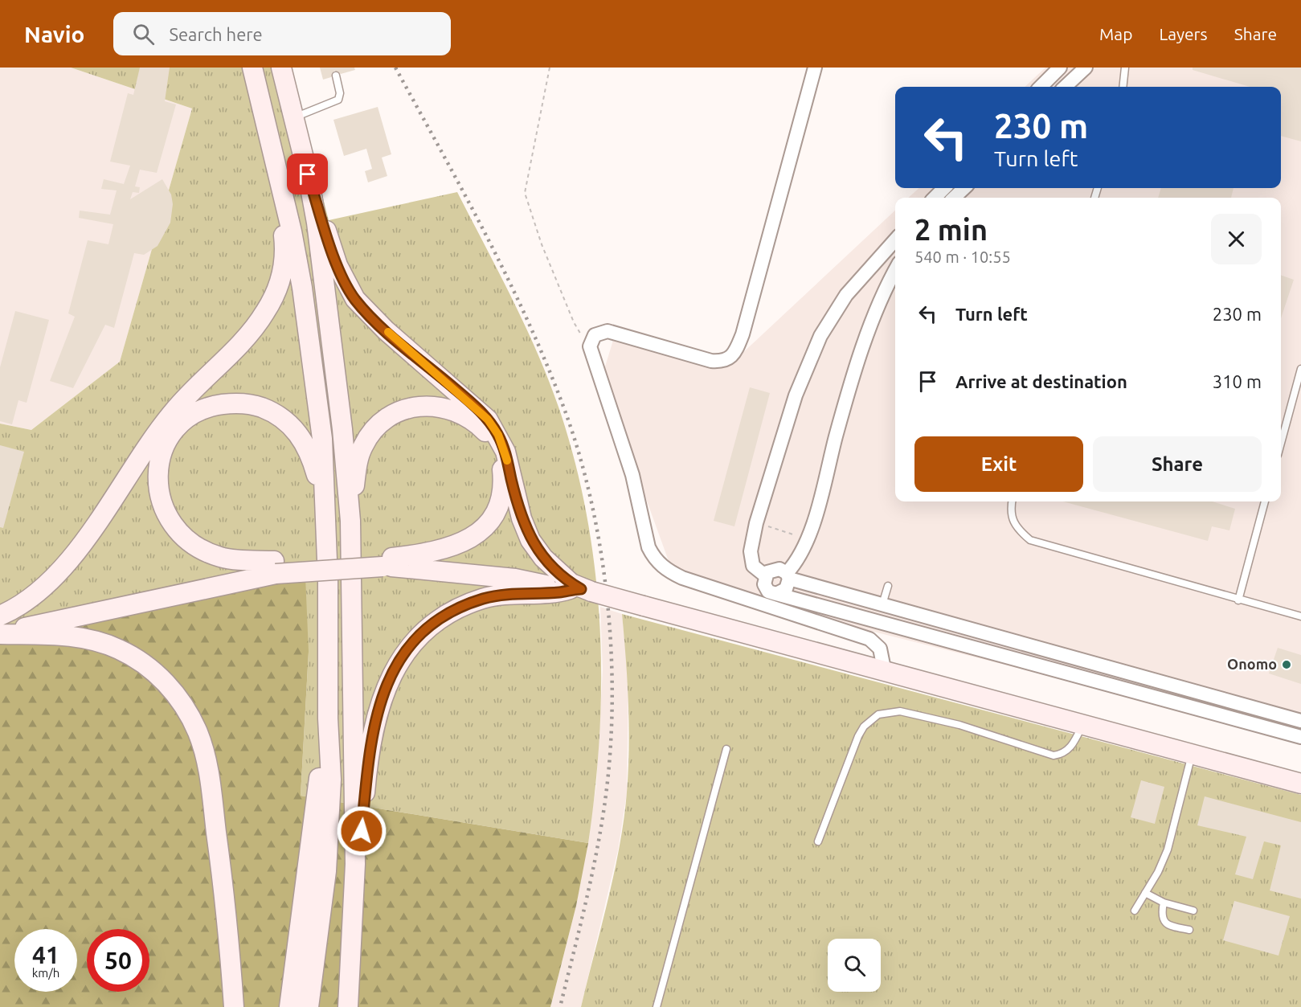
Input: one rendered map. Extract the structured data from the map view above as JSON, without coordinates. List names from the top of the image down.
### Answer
{
  "places": ["Onomo"],
  "page": {
    "header": "Navio",
    "search": "Search here",
    "nav": ["Map", "Layers", "Share"],
    "turn": ["230 m", "Turn left"],
    "heading": ["2 min", "540 m · 10:55"],
    "list": [
      {
        "name": "Turn left",
        "value": "230 m"
      },
      {
        "name": "Arrive at destination",
        "value": "310 m"
      }
    ],
    "buttons": ["Exit", "Share"],
    "speed": "41 km/h",
    "limit": "50"
  }
}
